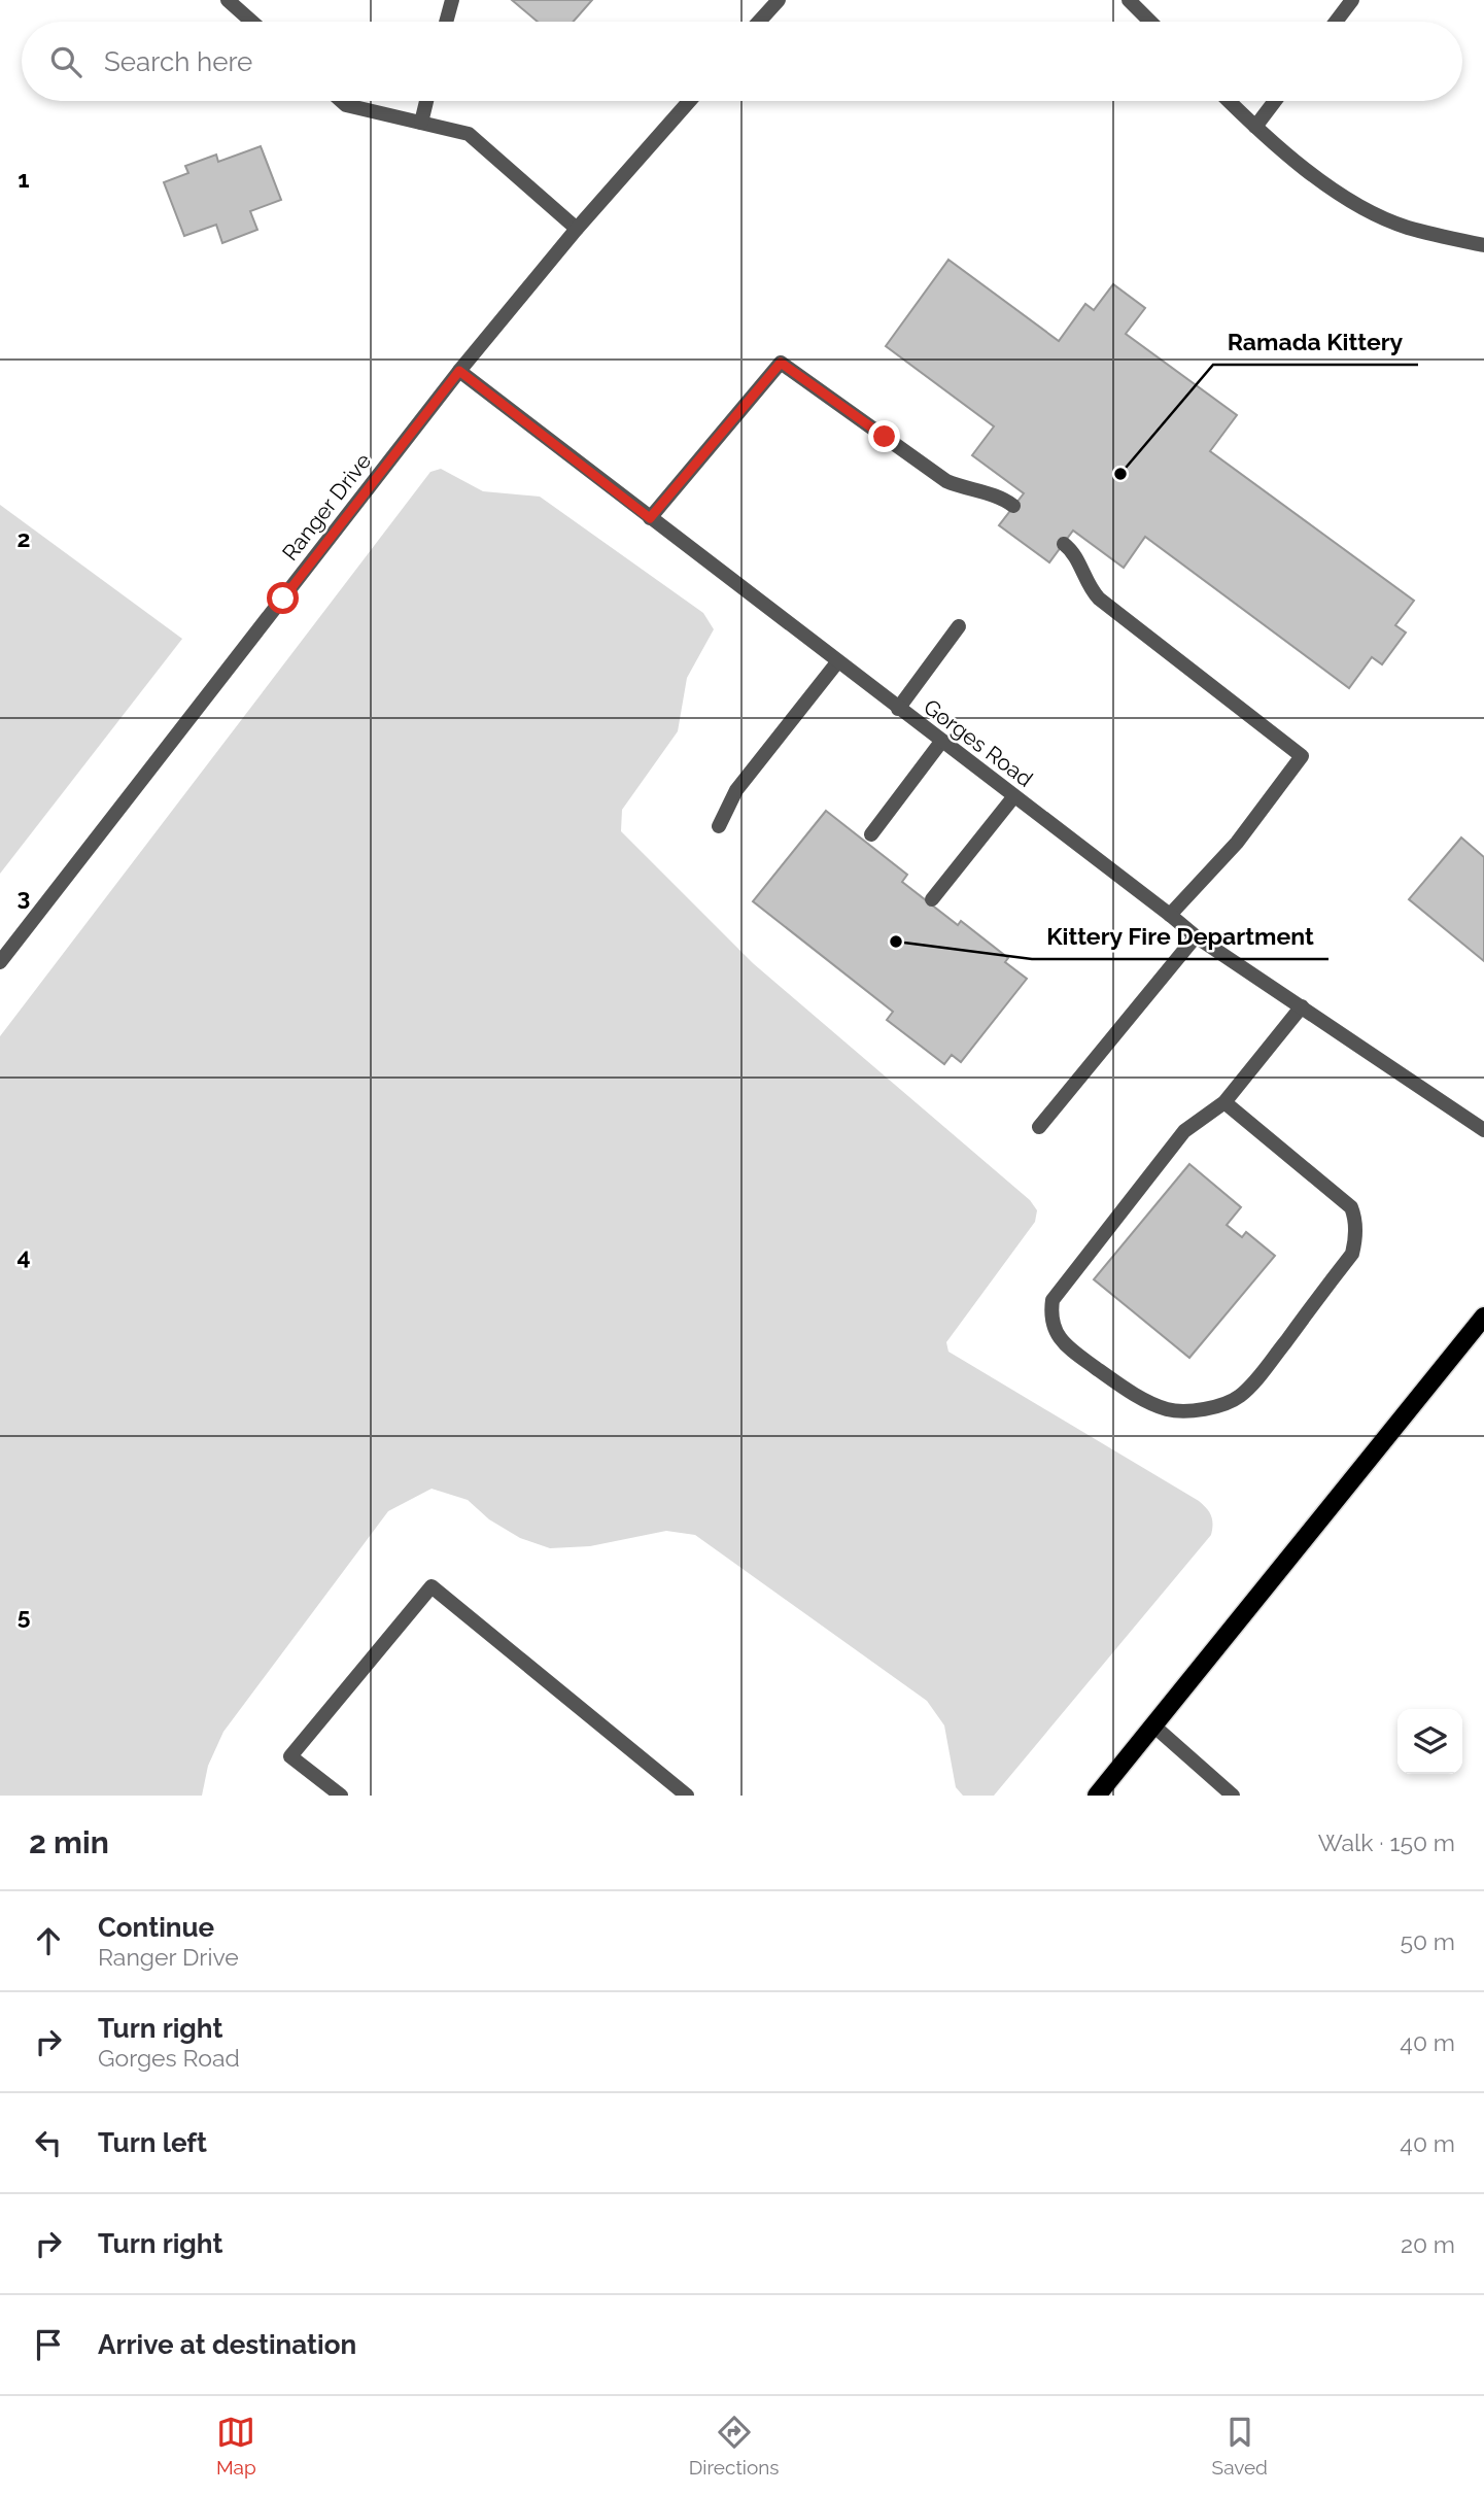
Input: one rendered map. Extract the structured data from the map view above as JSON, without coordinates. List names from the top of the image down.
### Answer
{
  "streets": {
    "street": ["Ranger Drive", "Gorges Road"]
  },
  "crossings": [
    ["Ranger Drive", "Gorges Road"]
  ],
  "places": ["Ramada Kittery", "Kittery Fire Department"],
  "page": {
    "search": "Search here",
    "heading": ["2 min", "Walk · 150 m"],
    "list": [
      ["Continue", "Ranger Drive", "50 m"],
      ["Turn right", "Gorges Road", "40 m"],
      ["Turn left", "40 m"],
      ["Turn right", "20 m"],
      "Arrive at destination"
    ],
    "nav": ["Map", "Directions", "Saved"]
  },
  "grid": {
    "rows": [
      "1",
      "2",
      "3",
      "4",
      "5"
    ]
  }
}
